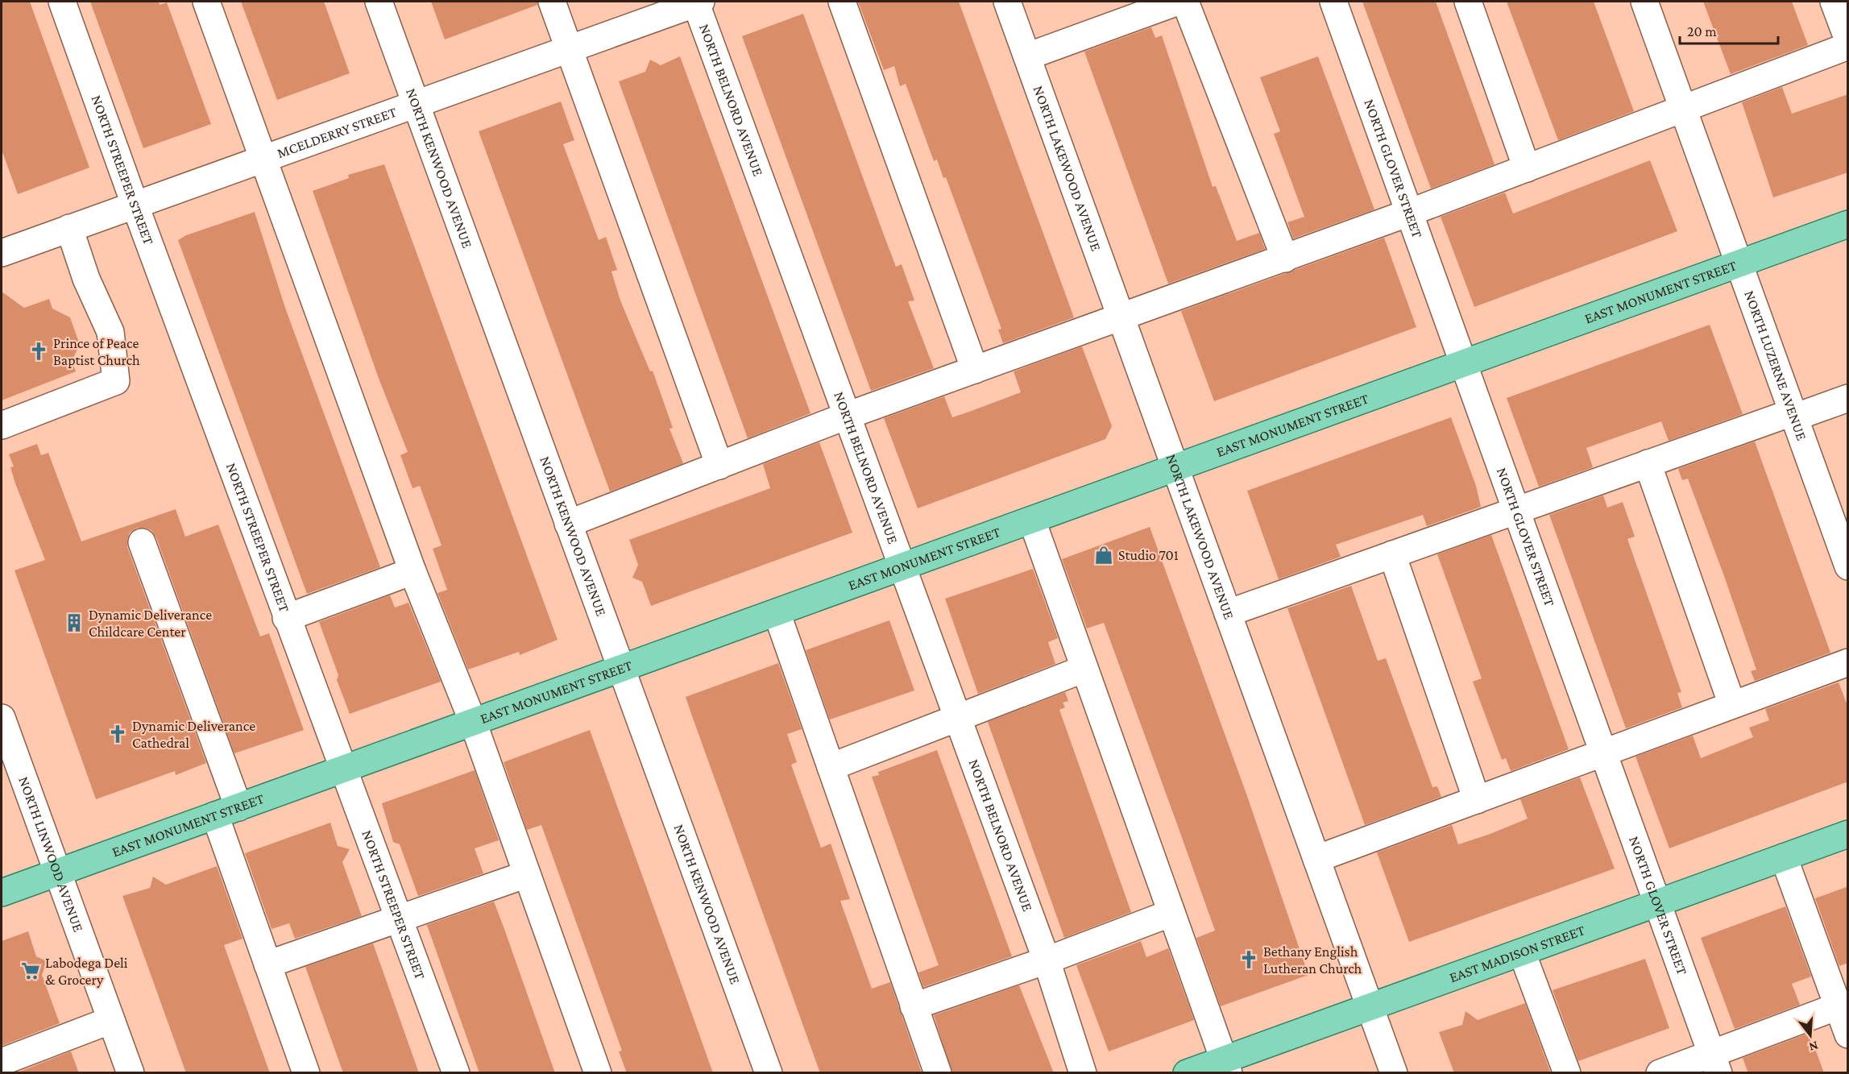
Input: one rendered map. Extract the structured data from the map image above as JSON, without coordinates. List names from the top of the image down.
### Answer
{
  "streets": {
    "main road": ["EAST MONUMENT STREET", "EAST MADISON STREET"],
    "street": [
      "NORTH BELNORD AVENUE",
      "MCELDERRY STREET",
      "NORTH LAKEWOOD AVENUE",
      "NORTH GLOVER STREET",
      "NORTH KENWOOD AVENUE",
      "NORTH STREEPER STREET",
      "NORTH LUZERNE AVENUE",
      "NORTH LINWOOD AVENUE"
    ]
  },
  "crossings": [
    ["NORTH BELNORD AVENUE", "MCELDERRY STREET"],
    ["NORTH BELNORD AVENUE", "EAST MONUMENT STREET"],
    ["MCELDERRY STREET", "NORTH KENWOOD AVENUE"],
    ["MCELDERRY STREET", "NORTH STREEPER STREET"],
    ["NORTH LAKEWOOD AVENUE", "EAST MONUMENT STREET"],
    ["NORTH LAKEWOOD AVENUE", "EAST MADISON STREET"],
    ["NORTH GLOVER STREET", "EAST MONUMENT STREET"],
    ["NORTH GLOVER STREET", "EAST MADISON STREET"],
    ["NORTH KENWOOD AVENUE", "EAST MONUMENT STREET"],
    ["NORTH STREEPER STREET", "EAST MONUMENT STREET"],
    ["EAST MONUMENT STREET", "NORTH LUZERNE AVENUE"],
    ["EAST MONUMENT STREET", "NORTH LINWOOD AVENUE"]
  ],
  "places": {
    "church": ["Prince of Peace Baptist Church", "Dynamic Deliverance Cathedral", "Bethany English Lutheran Church"],
    "shop": ["Studio 701"],
    "building": ["Dynamic Deliverance Childcare Center"],
    "supermarket": ["Labodega Deli & Grocery"]
  },
  "scale_bar": "20 m",
  "north": "bottom"
}
